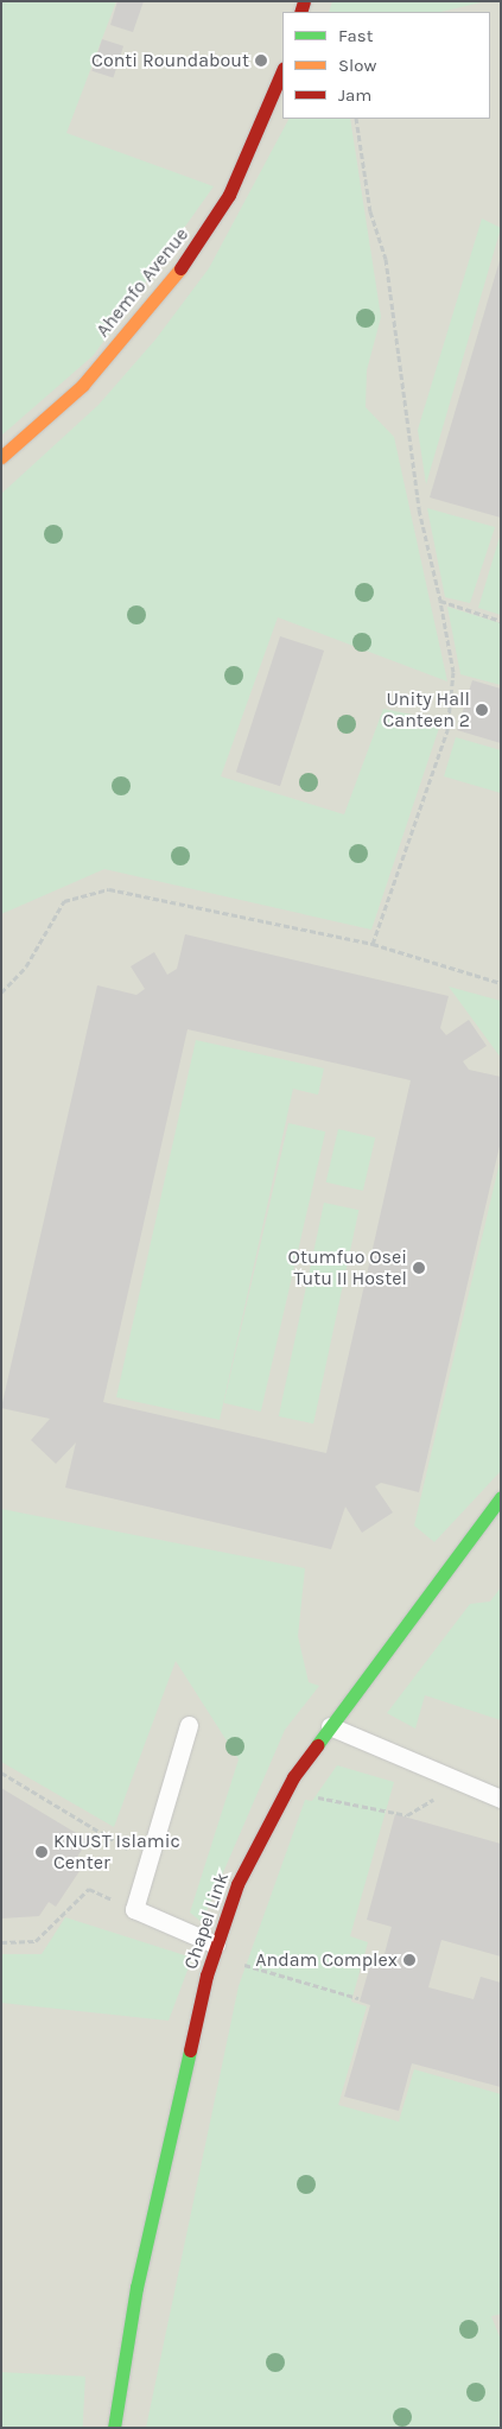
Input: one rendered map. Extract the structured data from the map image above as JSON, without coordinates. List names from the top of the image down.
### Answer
{
  "streets": {
    "street": ["Ahemfo Avenue", "Chapel Link"]
  },
  "places": [
    "Conti Roundabout",
    "Unity Hall Canteen 2",
    "Otumfuo Osei Tutu II Hostel",
    "KNUST Islamic Center",
    "Andam Complex"
  ],
  "legend": ["Fast", "Slow", "Jam"]
}
